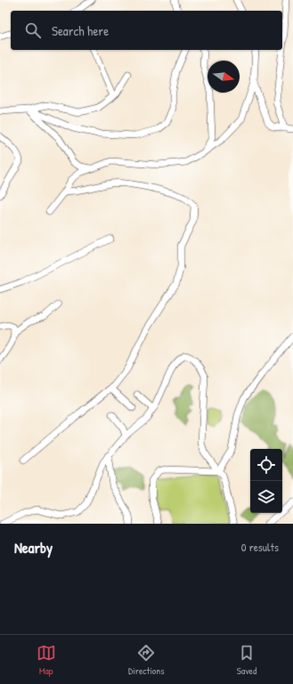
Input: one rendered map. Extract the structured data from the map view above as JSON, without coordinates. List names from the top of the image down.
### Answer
{
  "north": "right",
  "page": {
    "search": "Search here",
    "heading": ["Nearby", "0 results"],
    "nav": ["Map", "Directions", "Saved"]
  }
}
